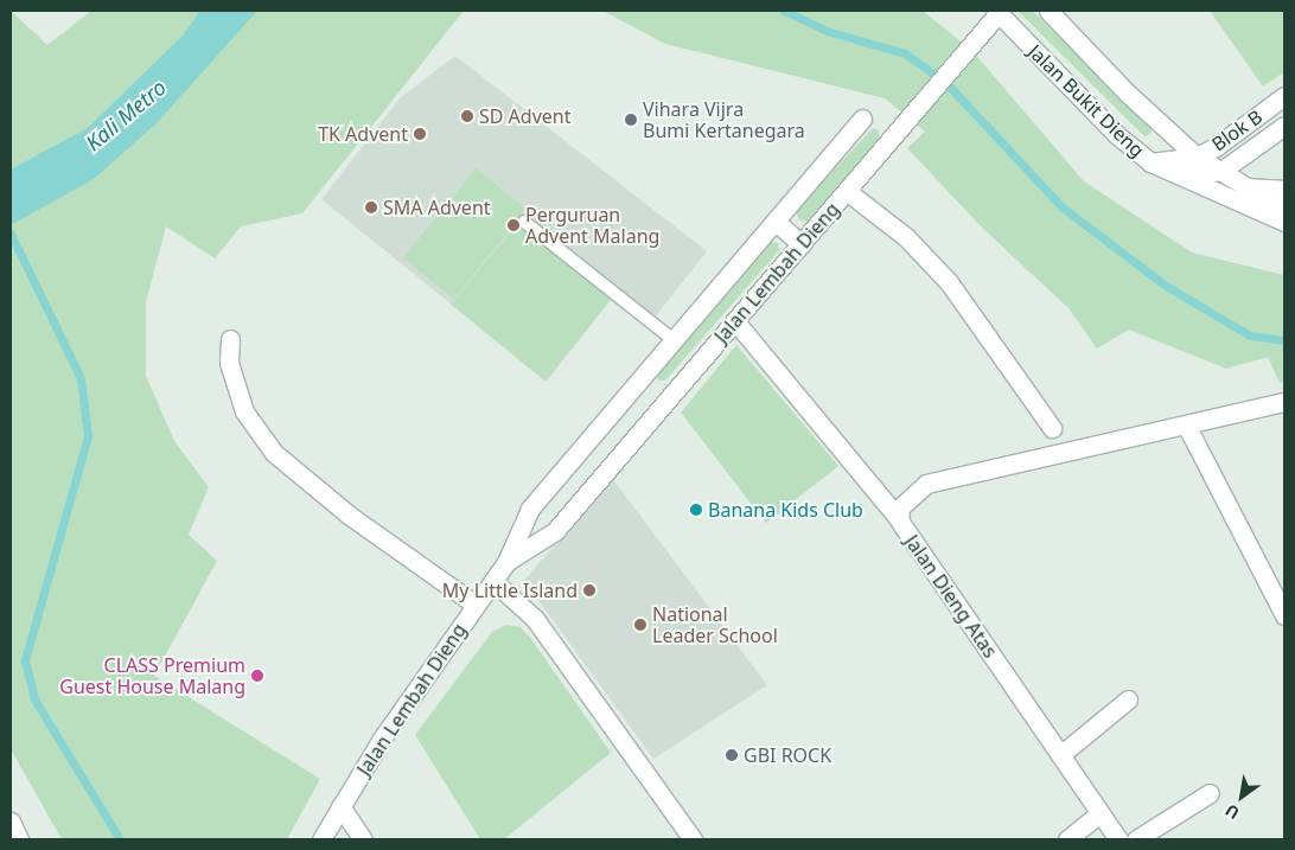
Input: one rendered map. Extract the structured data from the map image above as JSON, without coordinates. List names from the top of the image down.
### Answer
{
  "streets": {
    "street": [
      "Jalan Bukit Dieng",
      "Blok B",
      "Jalan Lembah Dieng",
      "Jalan Dieng Atas"
    ]
  },
  "crossings": [
    ["Jalan Bukit Dieng", "Blok B"],
    ["Jalan Bukit Dieng", "Jalan Lembah Dieng"]
  ],
  "water": ["Kali Metro"],
  "places": [
    "SD Advent",
    "Vihara Vijra Bumi Kertanegara",
    "TK Advent",
    "SMA Advent",
    "Perguruan Advent Malang",
    "Banana Kids Club",
    "My Little Island",
    "National Leader School",
    "CLASS Premium Guest House Malang",
    "GBI ROCK"
  ],
  "north": "bottom left"
}
